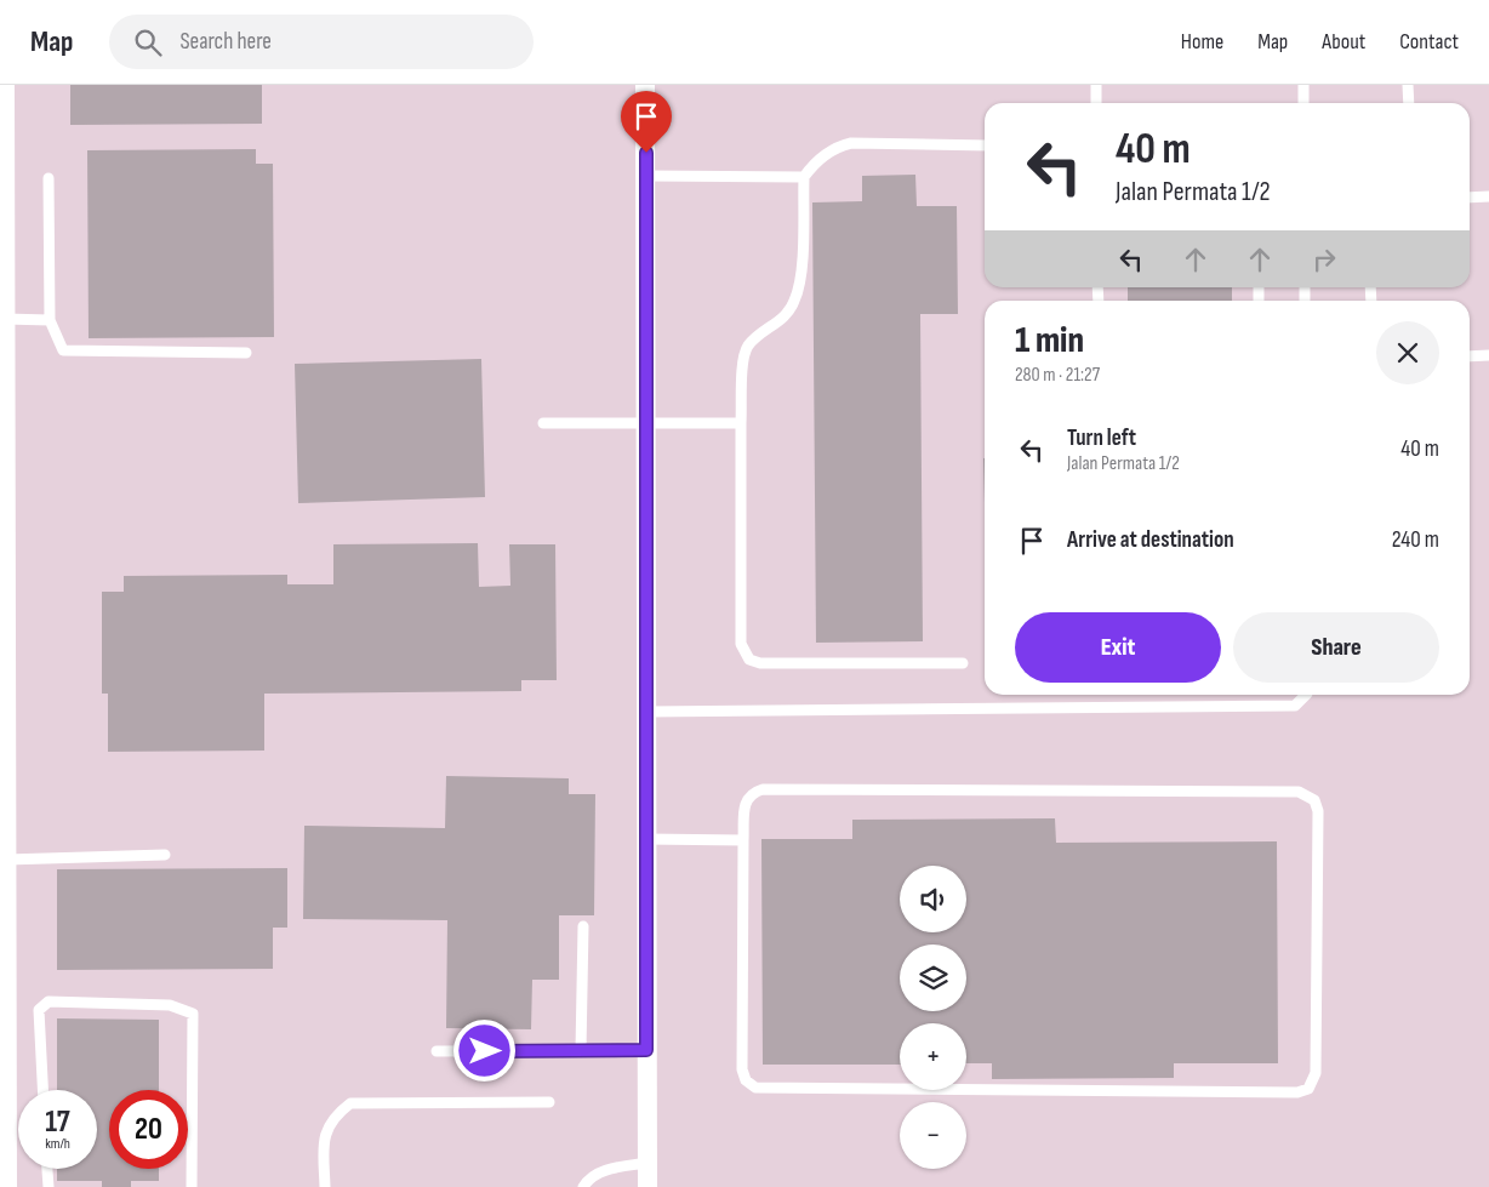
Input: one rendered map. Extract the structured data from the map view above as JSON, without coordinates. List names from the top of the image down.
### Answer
{
  "page": {
    "header": "Map",
    "search": "Search here",
    "nav": [
      "Home",
      "Map",
      "About",
      "Contact"
    ],
    "turn": ["40 m", "Jalan Permata 1/2"],
    "heading": ["1 min", "280 m · 21:27"],
    "list": [
      {
        "name": "Turn left",
        "note": "Jalan Permata 1/2",
        "value": "40 m"
      },
      {
        "name": "Arrive at destination",
        "value": "240 m"
      }
    ],
    "buttons": ["Exit", "Share"],
    "map_buttons": ["+", "−"],
    "speed": "17 km/h",
    "limit": "20"
  }
}
